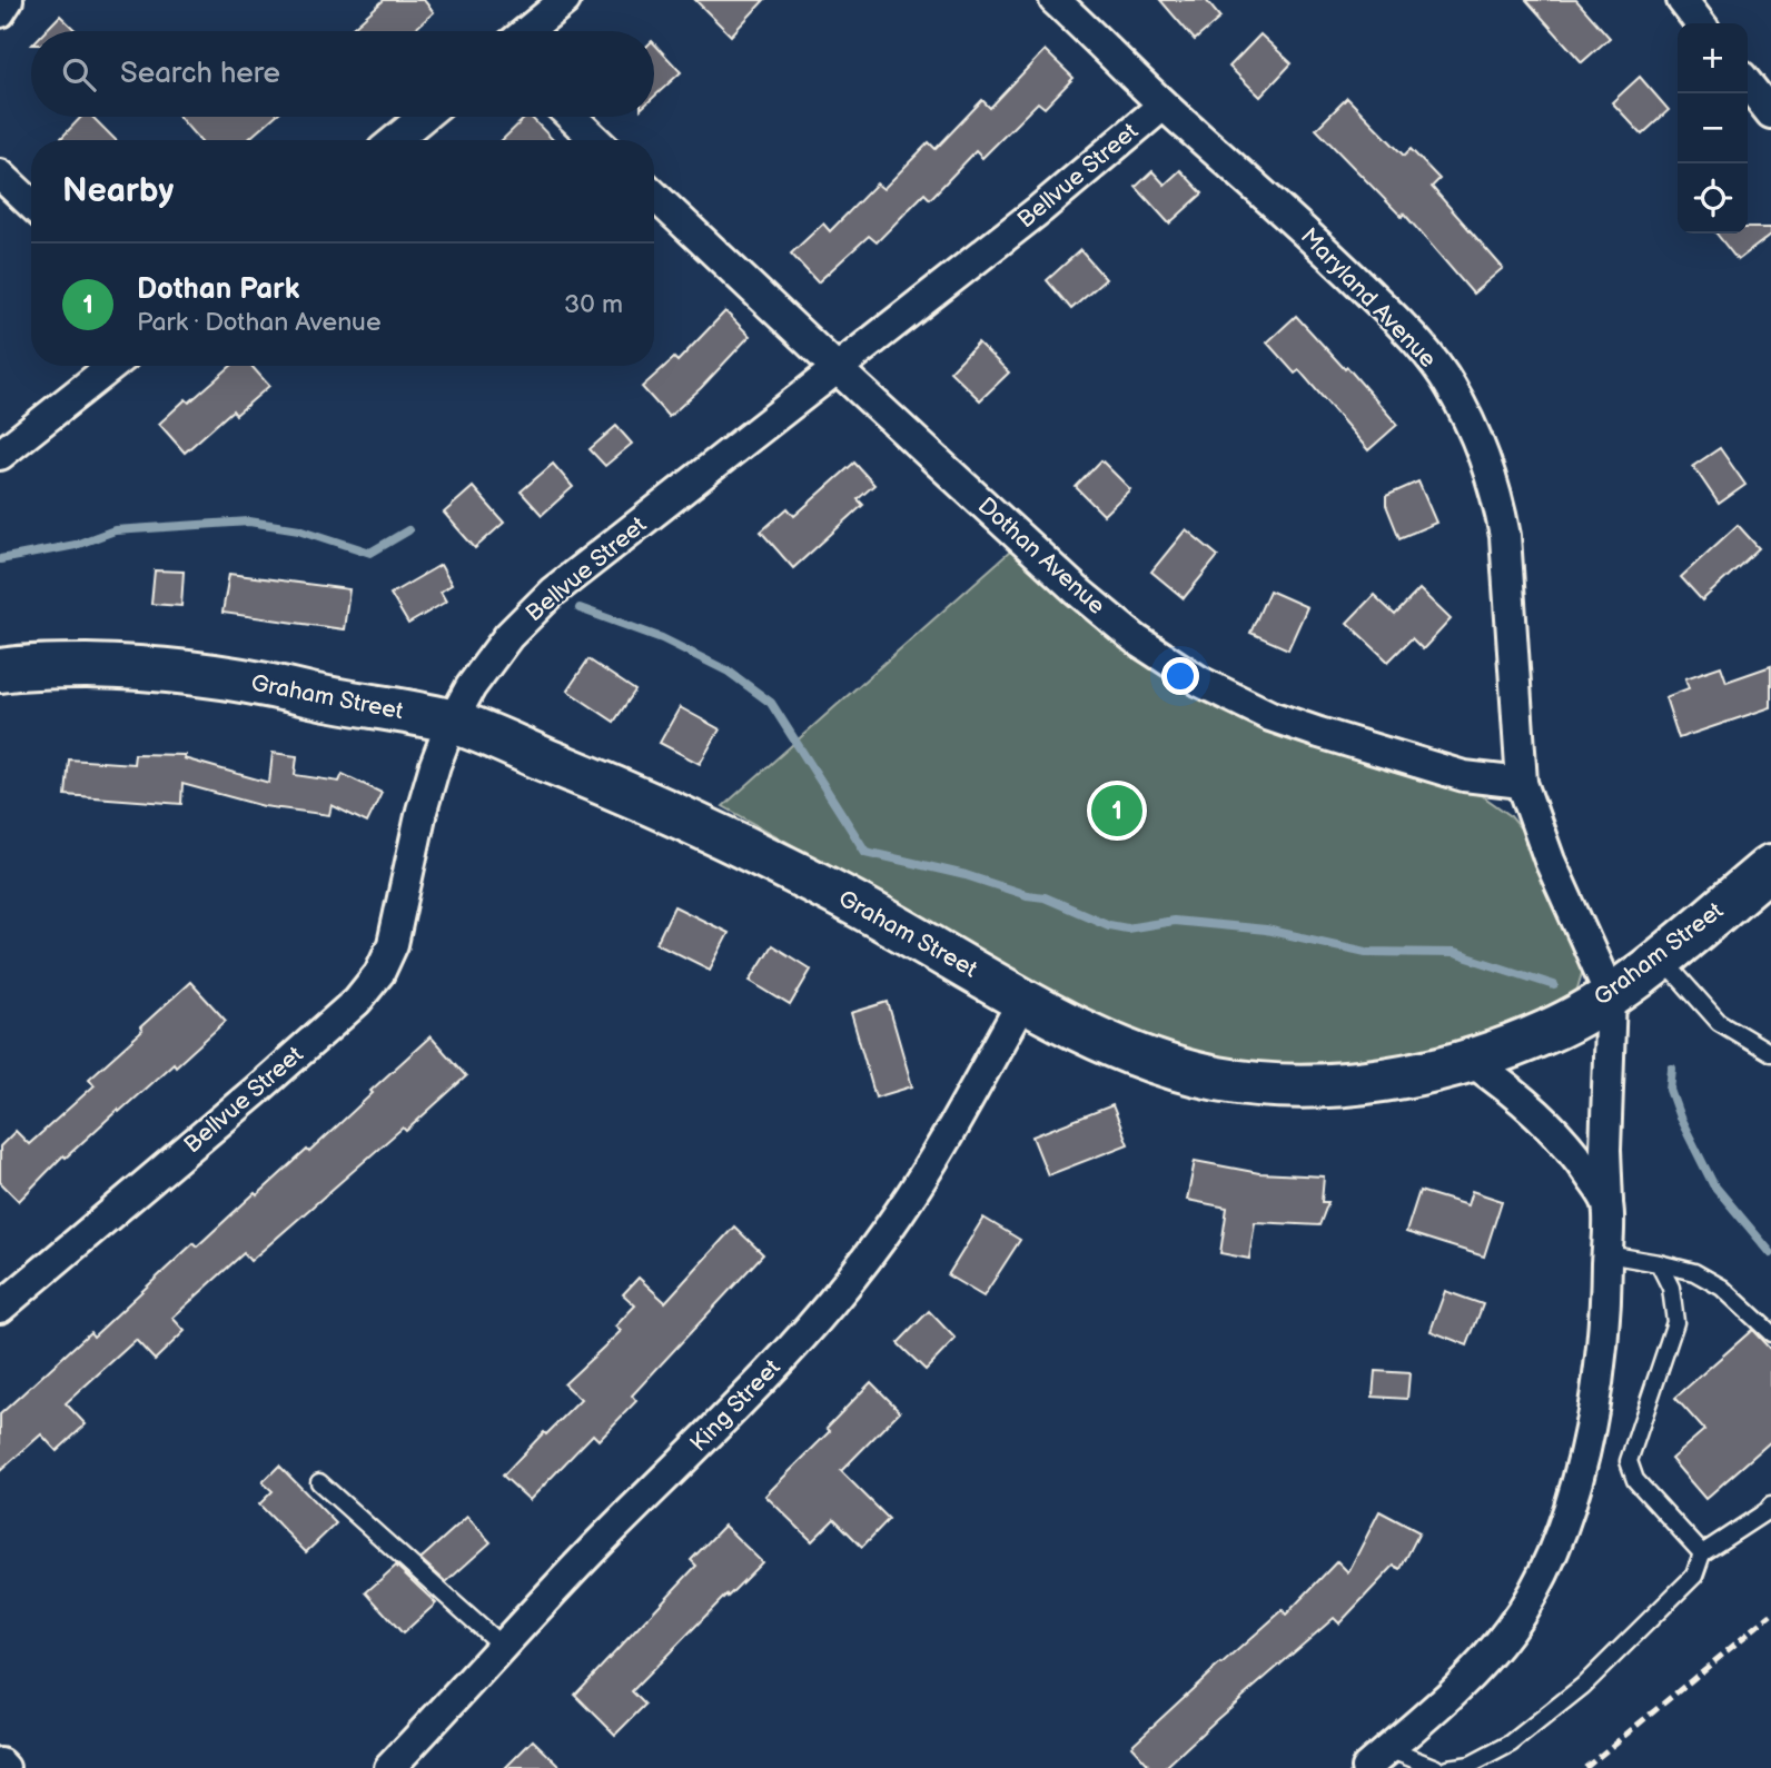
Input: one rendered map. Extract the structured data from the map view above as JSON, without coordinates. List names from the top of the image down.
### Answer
{
  "streets": {
    "street": [
      "Bellvue Street",
      "Maryland Avenue",
      "Dothan Avenue",
      "Graham Street",
      "King Street"
    ]
  },
  "crossings": [
    ["Bellvue Street", "Maryland Avenue"],
    ["Bellvue Street", "Dothan Avenue"],
    ["Bellvue Street", "Graham Street"],
    ["Maryland Avenue", "Dothan Avenue"],
    ["Maryland Avenue", "Graham Street"],
    ["Graham Street", "King Street"]
  ],
  "page": {
    "map_buttons": ["+", "−"],
    "search": "Search here",
    "heading": "Nearby",
    "list": [
      {
        "mark": "1",
        "name": "Dothan Park",
        "note": "Park · Dothan Avenue",
        "value": "30 m"
      }
    ],
    "pins": "1"
  }
}
